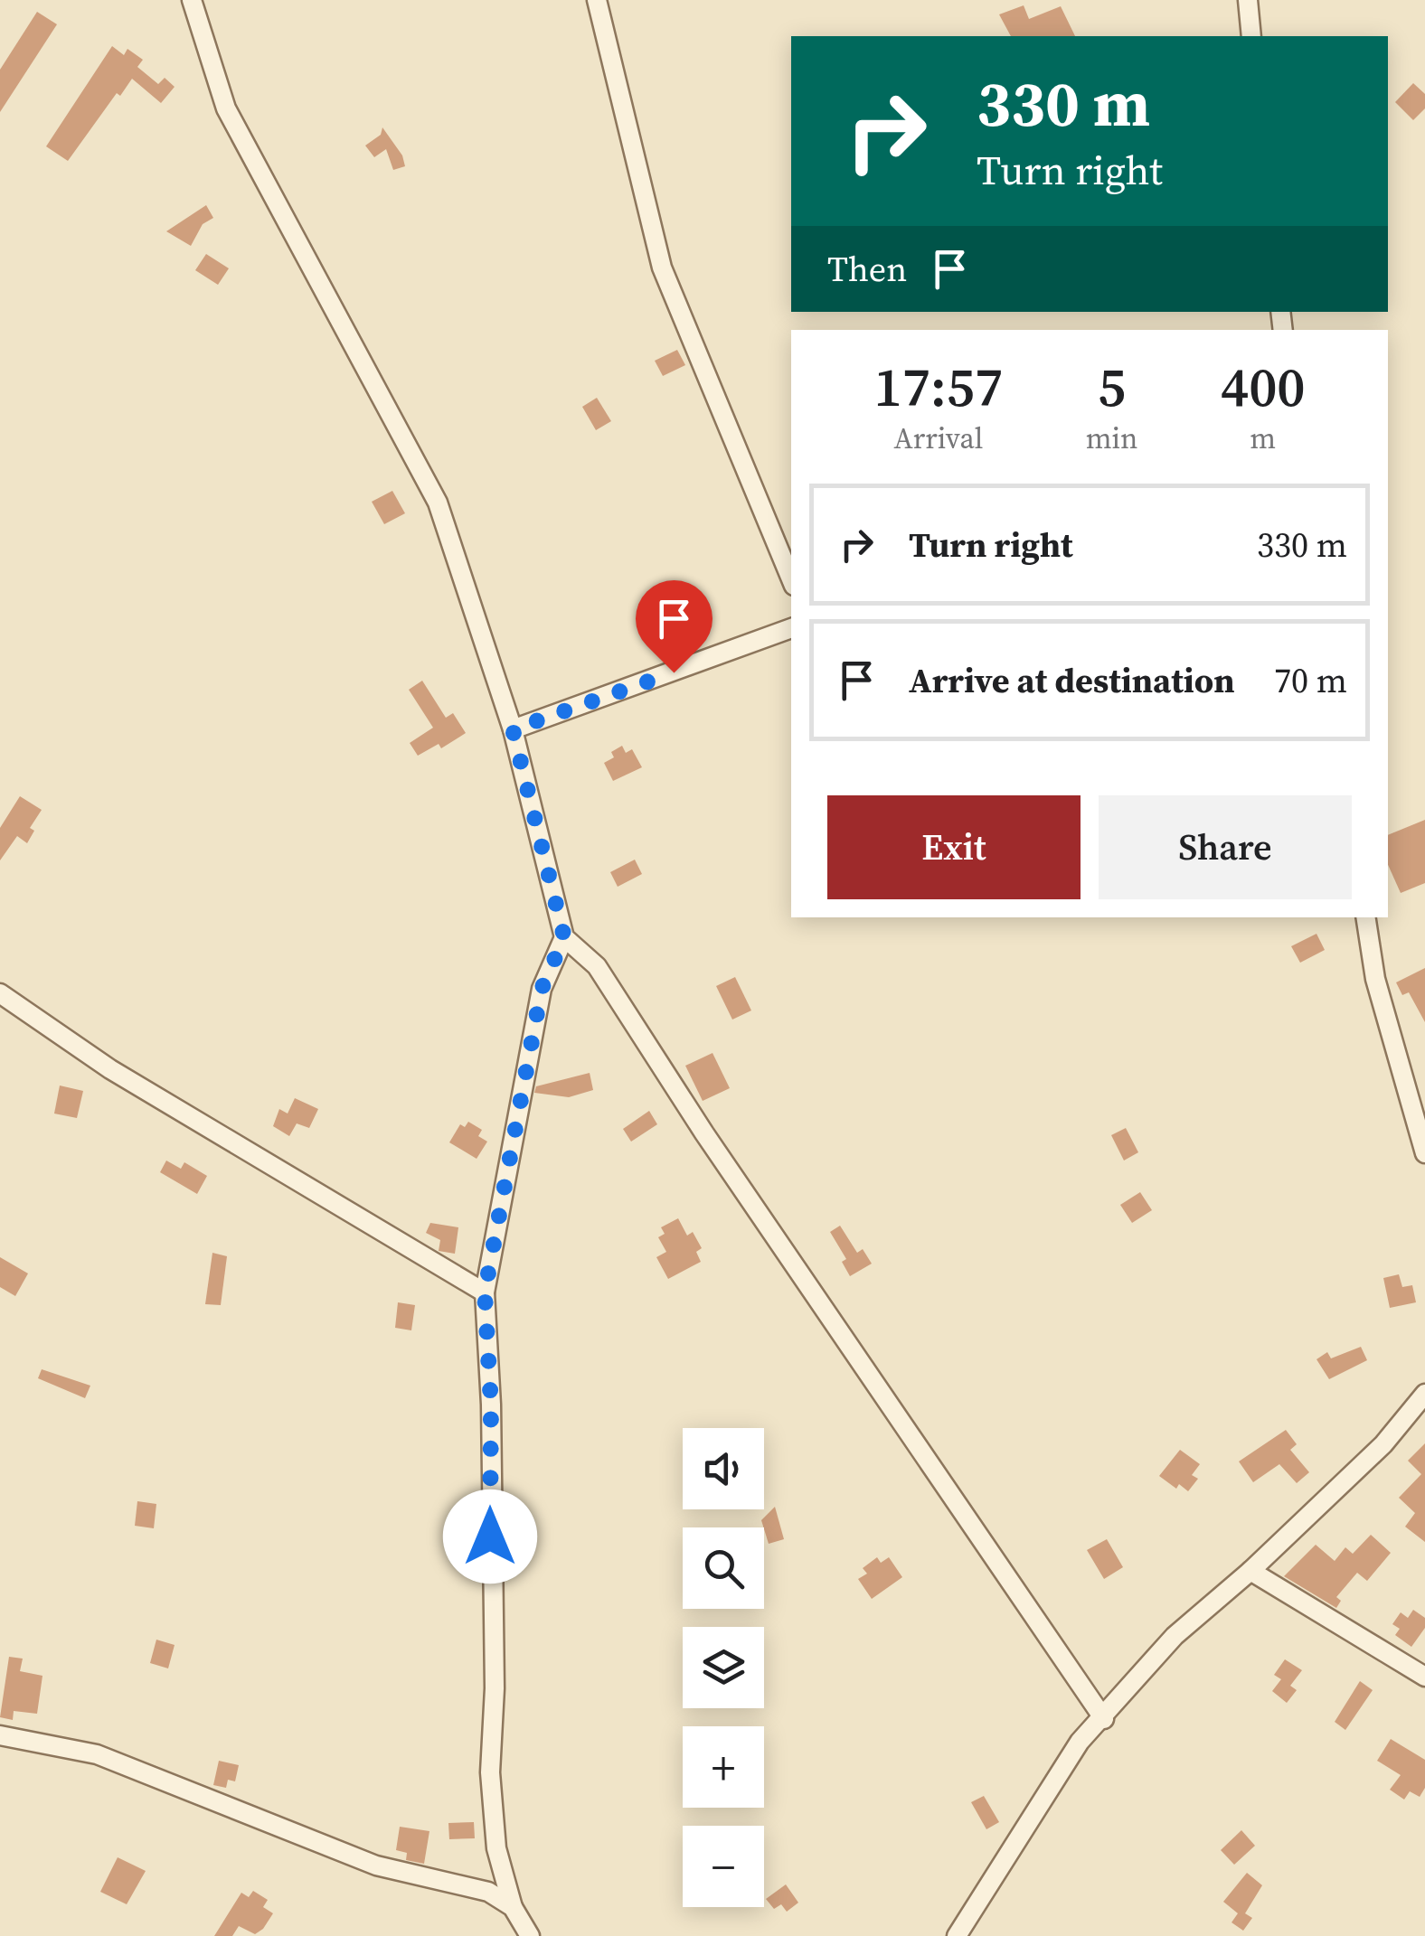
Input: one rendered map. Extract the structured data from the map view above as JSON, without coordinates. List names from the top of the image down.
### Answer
{
  "page": {
    "turn": ["330 m", "Turn right"],
    "then": "Then",
    "eta": [
      "17:57",
      "Arrival",
      "5",
      "min",
      "400",
      "m"
    ],
    "list": [
      {
        "name": "Turn right",
        "value": "330 m"
      },
      {
        "name": "Arrive at destination",
        "value": "70 m"
      }
    ],
    "buttons": ["Exit", "Share"],
    "map_buttons": ["+", "−"]
  }
}
